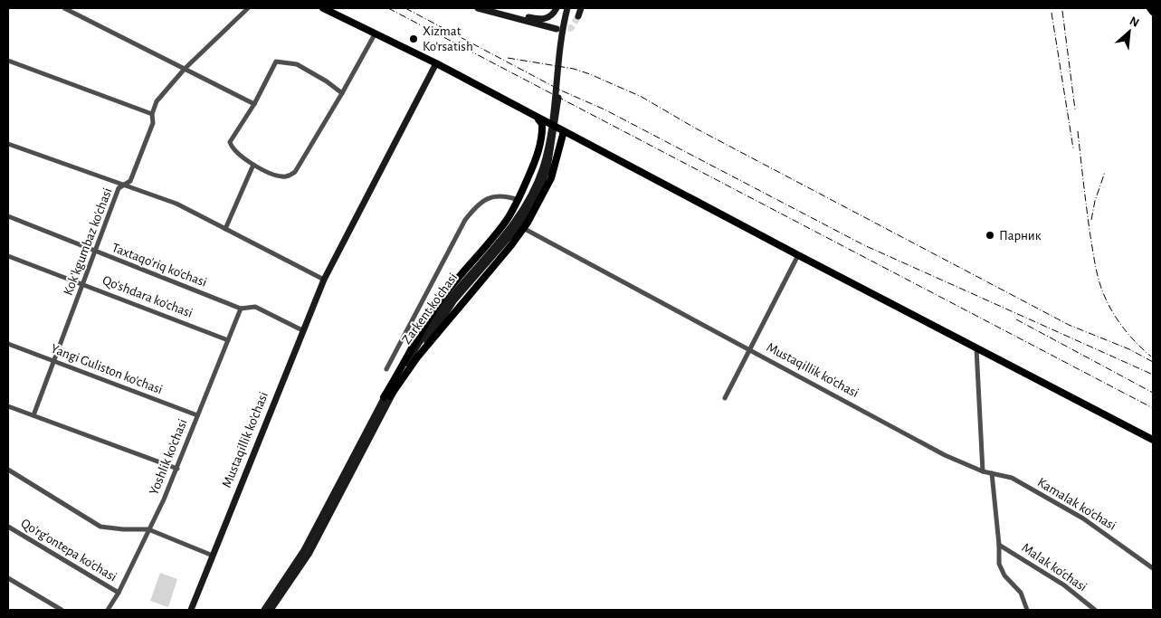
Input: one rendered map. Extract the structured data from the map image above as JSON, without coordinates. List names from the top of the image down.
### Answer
{
  "streets": {
    "main road": ["Zarkent ko'chasi", "Mustaqillik ko'chasi"],
    "street": [
      "Kok'kgumbaz ko'chasi",
      "Taxtaqo'riq ko'chasi",
      "Qo'shdara ko'chasi",
      "Yangi Guliston ko'chasi",
      "Yoshlik ko'chasi",
      "Kamalak ko'chasi",
      "Qo'rg'ontepa ko'chasi",
      "Malak ko'chasi"
    ]
  },
  "crossings": [
    ["Kok'kgumbaz ko'chasi", "Taxtaqo'riq ko'chasi"],
    ["Kok'kgumbaz ko'chasi", "Qo'shdara ko'chasi"],
    ["Kok'kgumbaz ko'chasi", "Yangi Guliston ko'chasi"],
    ["Taxtaqo'riq ko'chasi", "Mustaqillik ko'chasi"],
    ["Taxtaqo'riq ko'chasi", "Yoshlik ko'chasi"],
    ["Qo'shdara ko'chasi", "Yoshlik ko'chasi"],
    ["Yangi Guliston ko'chasi", "Yoshlik ko'chasi"],
    ["Mustaqillik ko'chasi", "Kamalak ko'chasi"],
    ["Yoshlik ko'chasi", "Qo'rg'ontepa ko'chasi"]
  ],
  "places": ["Xizmat Ko'rsatish", "Парник"],
  "north": "top right"
}
